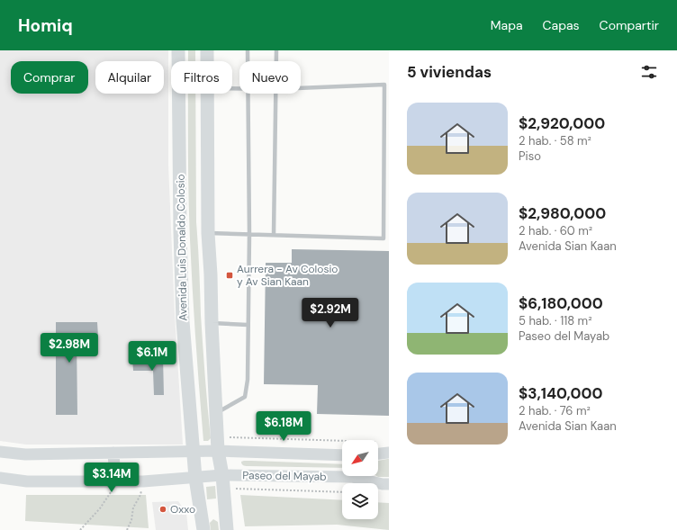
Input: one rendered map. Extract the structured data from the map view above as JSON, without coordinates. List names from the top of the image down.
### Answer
{
  "streets": {
    "main road": ["Avenida Luis Donaldo Colosio", "Paseo del Mayab"]
  },
  "crossings": [
    ["Avenida Luis Donaldo Colosio", "Paseo del Mayab"]
  ],
  "places": {
    "transit": ["Aurrera - Av Colosio y Av Sian Kaan"],
    "other": ["Oxxo"]
  },
  "north": "bottom left",
  "page": {
    "header": "Homiq",
    "nav": ["Mapa", "Capas", "Compartir"],
    "heading": "5 viviendas",
    "chip": [
      "Comprar",
      "Alquilar",
      "Filtros",
      "Nuevo"
    ],
    "list": [
      {
        "name": "$2,920,000",
        "note": "2 hab. · 58 m² · Piso"
      },
      {
        "name": "$2,980,000",
        "note": "2 hab. · 60 m² · Avenida Sian Kaan"
      },
      {
        "name": "$6,180,000",
        "note": "5 hab. · 118 m² · Paseo del Mayab"
      },
      {
        "name": "$3,140,000",
        "note": "2 hab. · 76 m² · Avenida Sian Kaan"
      }
    ],
    "price": [
      "$2.92M",
      "$2.98M",
      "$6.1M",
      "$6.18M",
      "$3.14M"
    ]
  }
}
